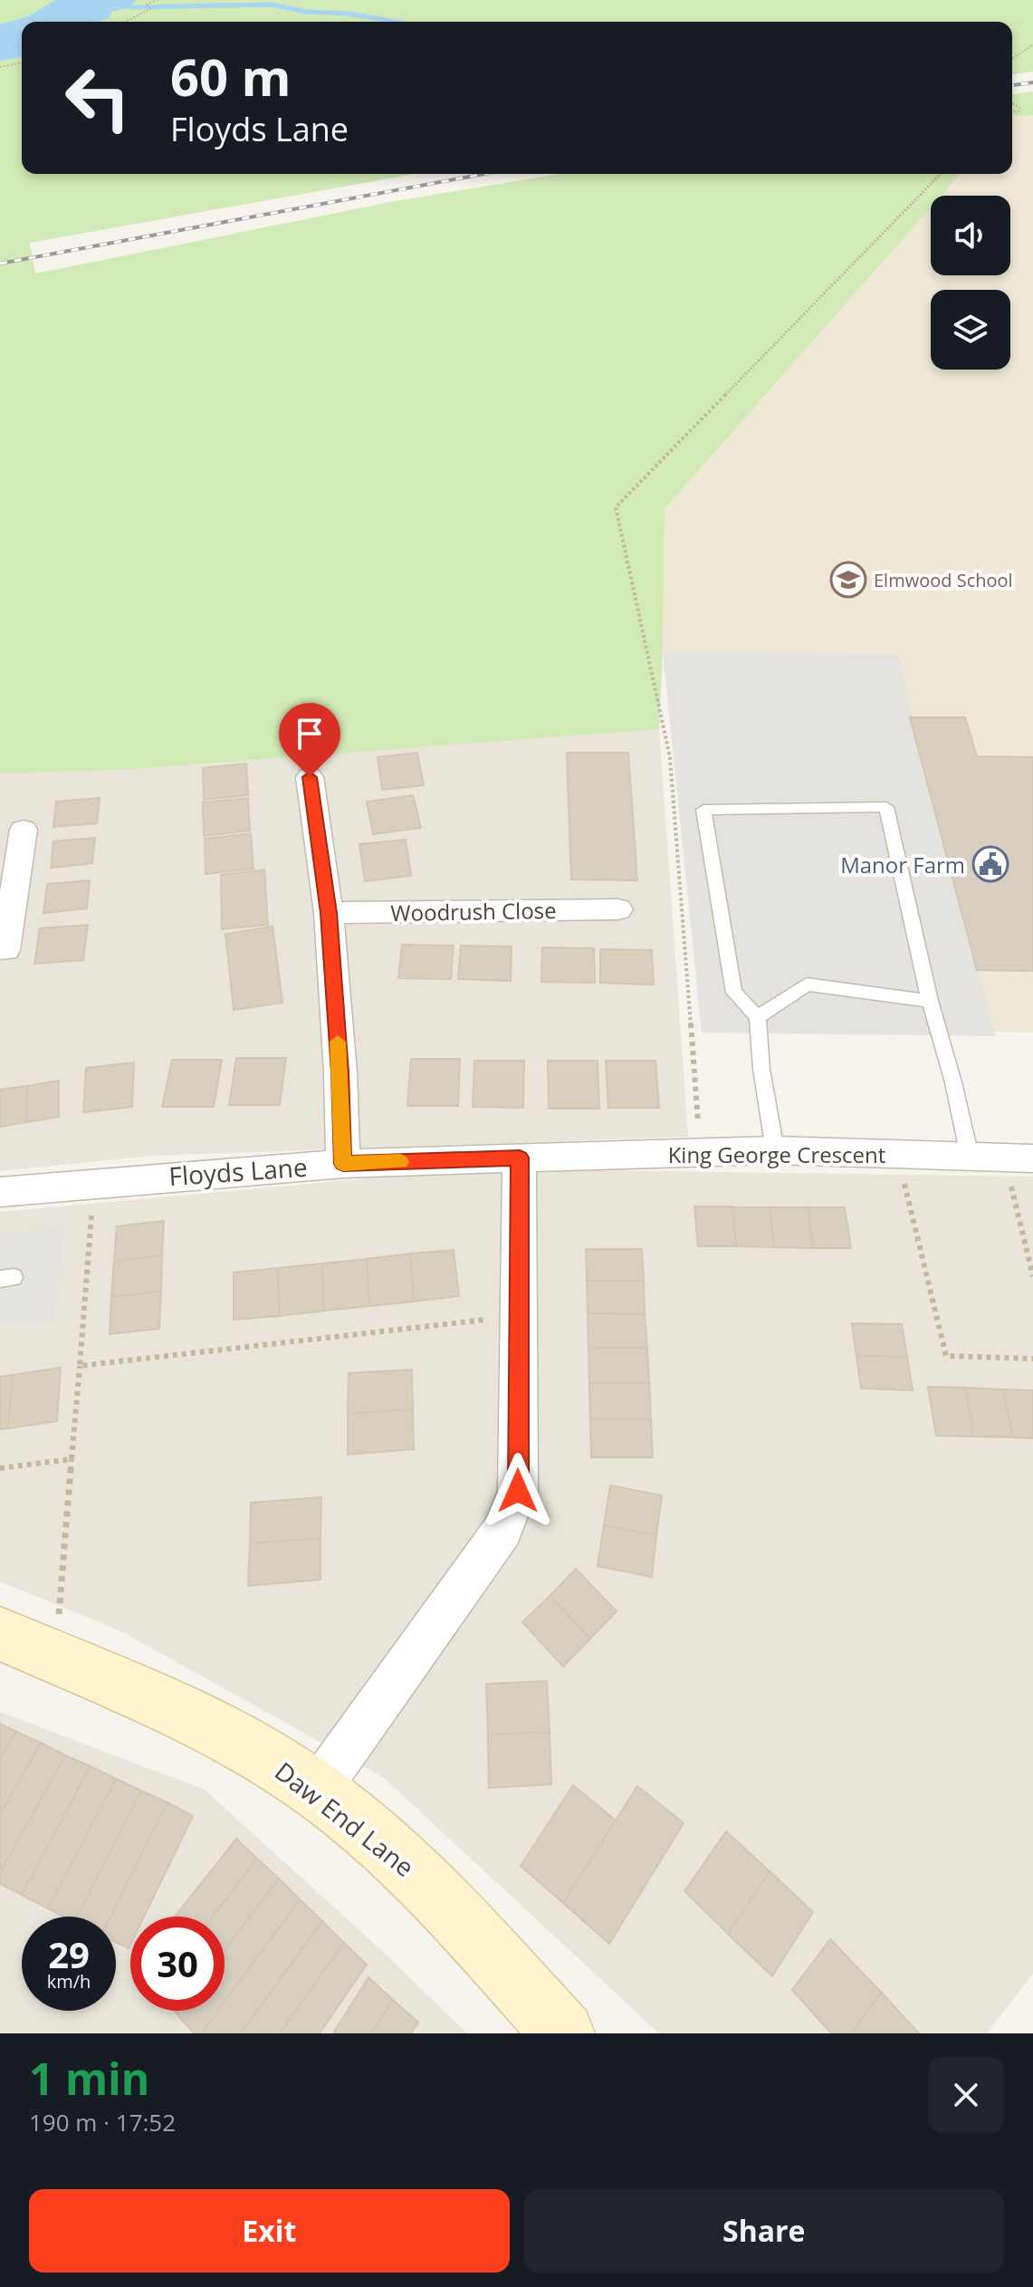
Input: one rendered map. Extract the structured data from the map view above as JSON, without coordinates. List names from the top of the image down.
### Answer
{
  "streets": {
    "main road": ["Daw End Lane"],
    "street": ["Woodrush Close", "King George Crescent", "Floyds Lane"]
  },
  "crossings": [
    ["King George Crescent", "Floyds Lane"]
  ],
  "places": {
    "school or university": ["Elmwood School"],
    "public building": ["Manor Farm"]
  },
  "page": {
    "turn": ["60 m", "Floyds Lane"],
    "speed": "29 km/h",
    "limit": "30",
    "heading": ["1 min", "190 m · 17:52"],
    "buttons": ["Exit", "Share"]
  }
}
